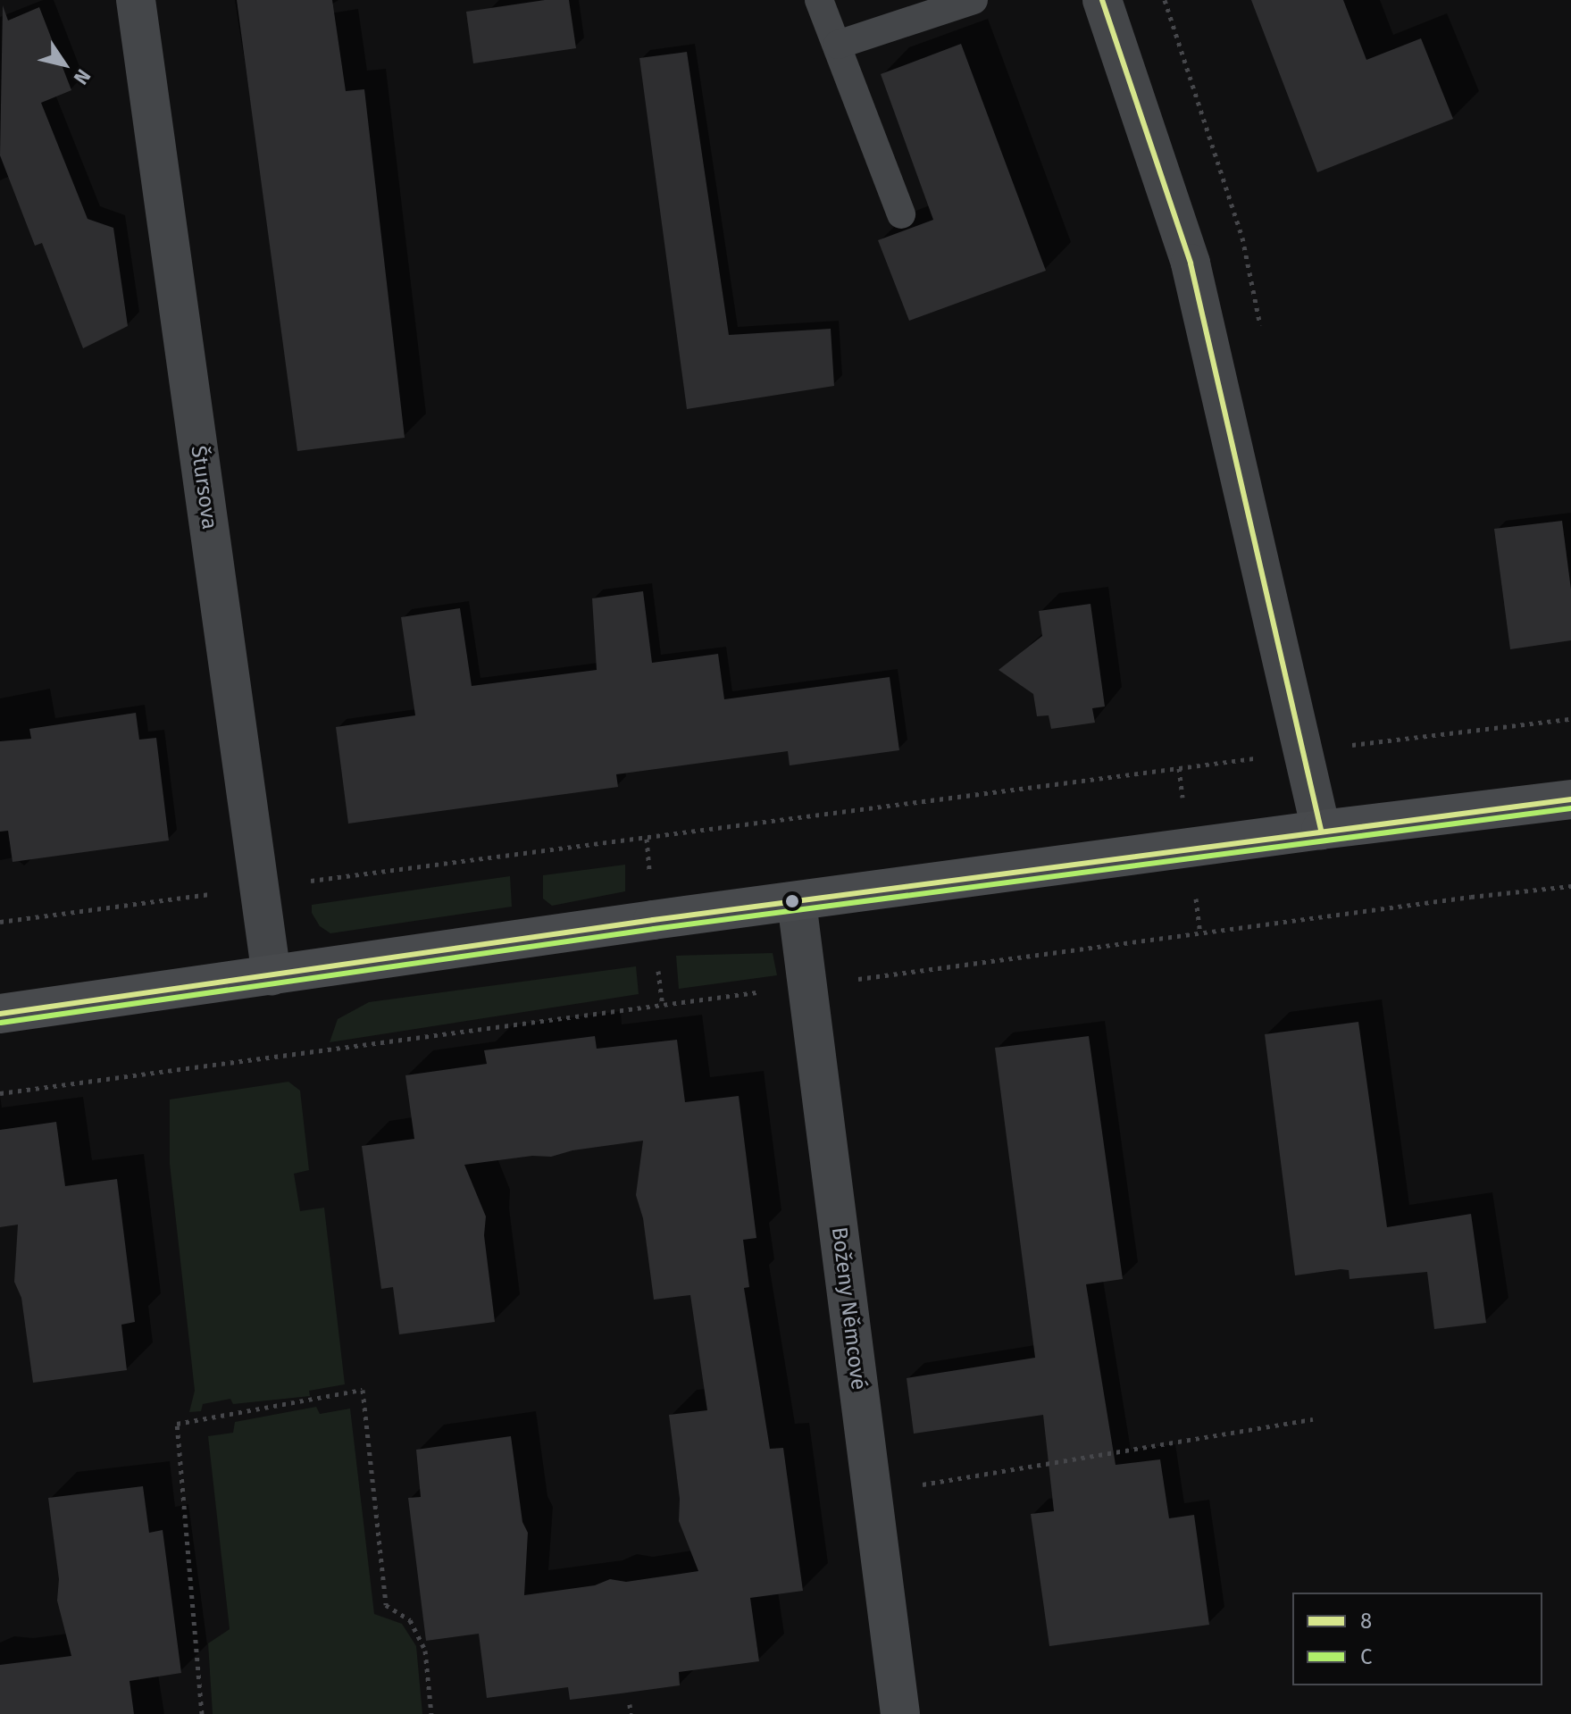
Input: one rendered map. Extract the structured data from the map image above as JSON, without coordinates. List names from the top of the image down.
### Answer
{
  "streets": {
    "street": ["Štursova", "Boženy Němcové"]
  },
  "lines": ["transit line 8", "transit line C"],
  "legend": ["8", "C"],
  "north": "bottom right"
}
